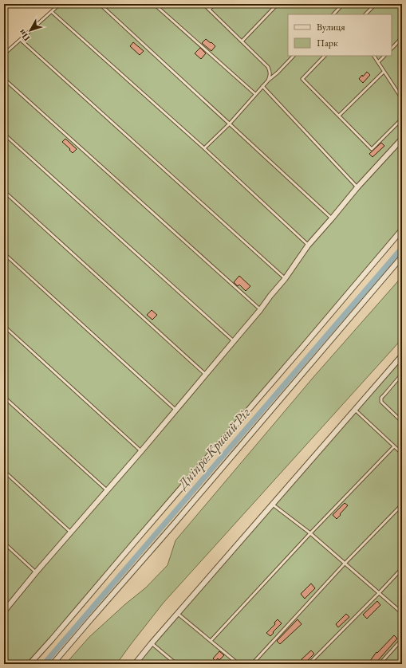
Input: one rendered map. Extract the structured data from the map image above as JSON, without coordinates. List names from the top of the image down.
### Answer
{
  "water": ["Дніпро-Кривий Ріг"],
  "legend": ["Вулиця", "Парк"],
  "north": "bottom left"
}
